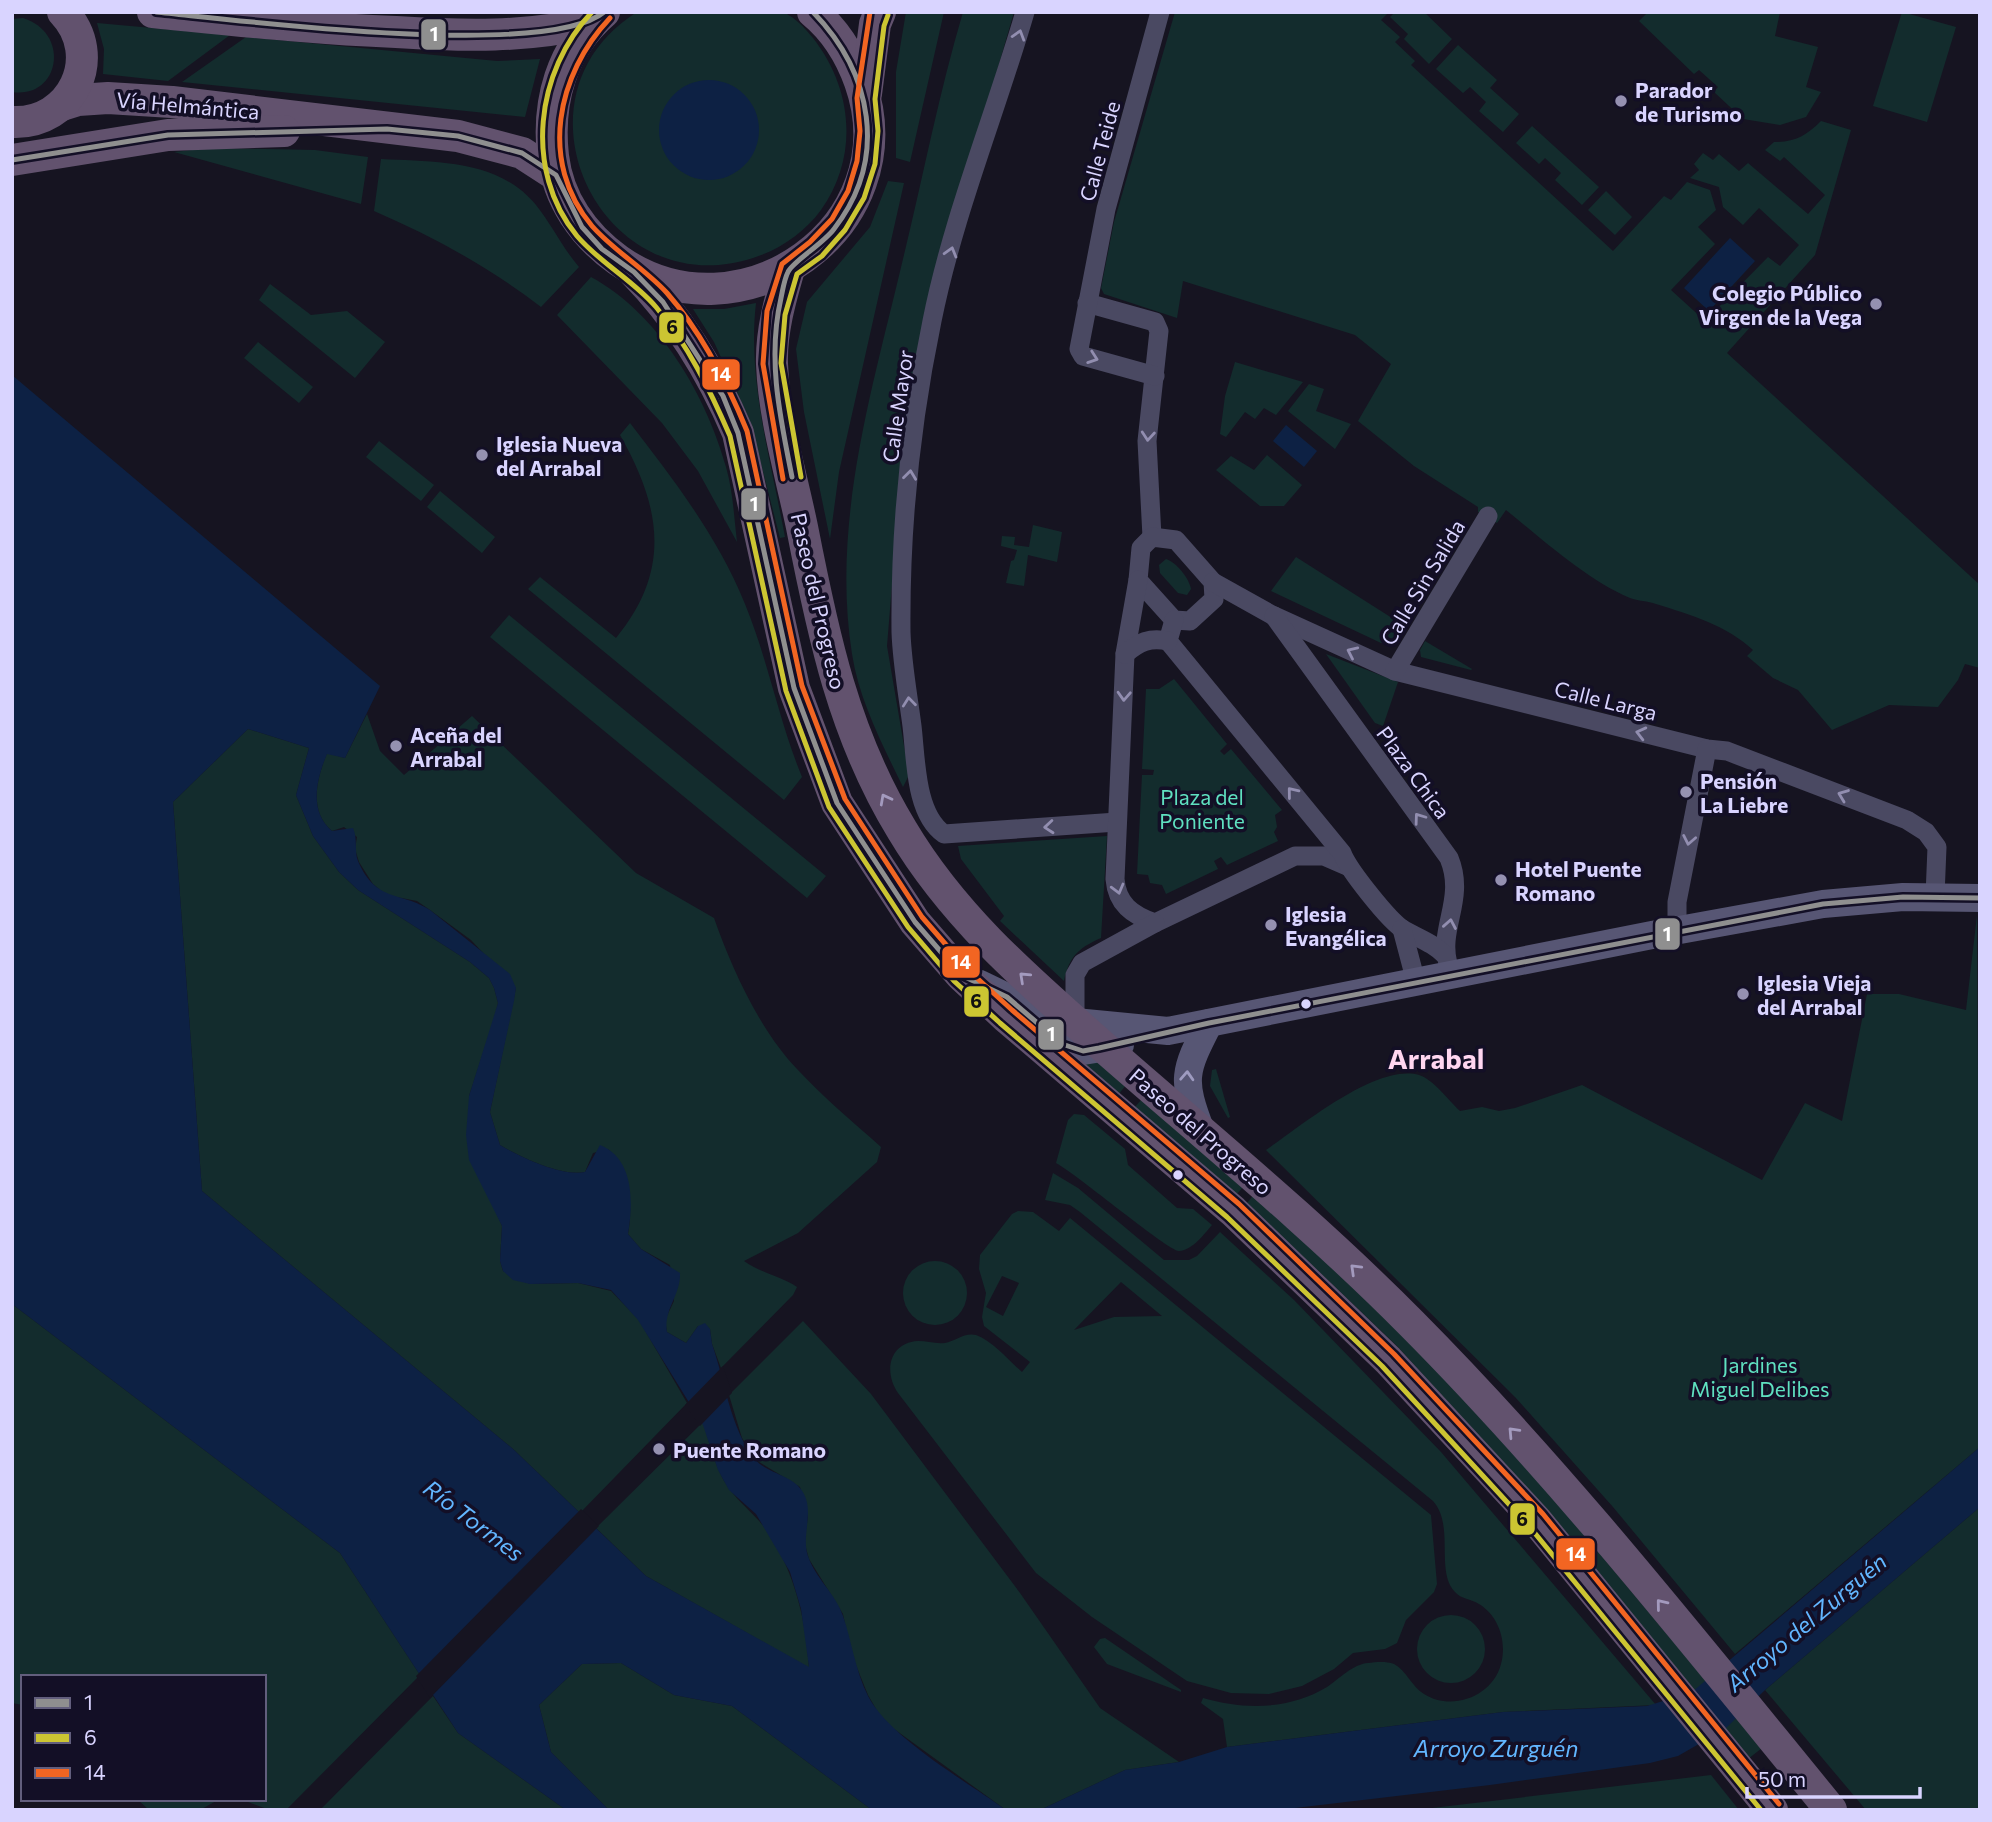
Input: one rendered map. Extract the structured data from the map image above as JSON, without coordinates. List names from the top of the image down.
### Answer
{
  "streets": {
    "highway": ["Vía Helmántica", "Paseo del Progreso"],
    "street": [
      "Calle Teide",
      "Calle Mayor",
      "Calle Sin Salida",
      "Calle Larga",
      "Plaza Chica"
    ]
  },
  "crossings": [
    ["Calle Sin Salida", "Calle Larga"],
    ["Calle Larga", "Plaza Chica"]
  ],
  "one_way": ["Calle Larga"],
  "districts": ["Arrabal"],
  "water": ["Río Tormes", "Arroyo del Zurguén", "Arroyo Zurguén"],
  "parks": ["Plaza del Poniente", "Jardines Miguel Delibes"],
  "places": [
    "Parador de Turismo",
    "Colegio Público Virgen de la Vega",
    "Iglesia Nueva del Arrabal",
    "Aceña del Arrabal",
    "Pensión La Liebre",
    "Hotel Puente Romano",
    "Iglesia Evangélica",
    "Iglesia Vieja del Arrabal",
    "Puente Romano"
  ],
  "lines": ["transit line 1", "transit line 6", "transit line 14"],
  "legend": ["1", "6", "14"],
  "scale_bar": "50 m"
}
